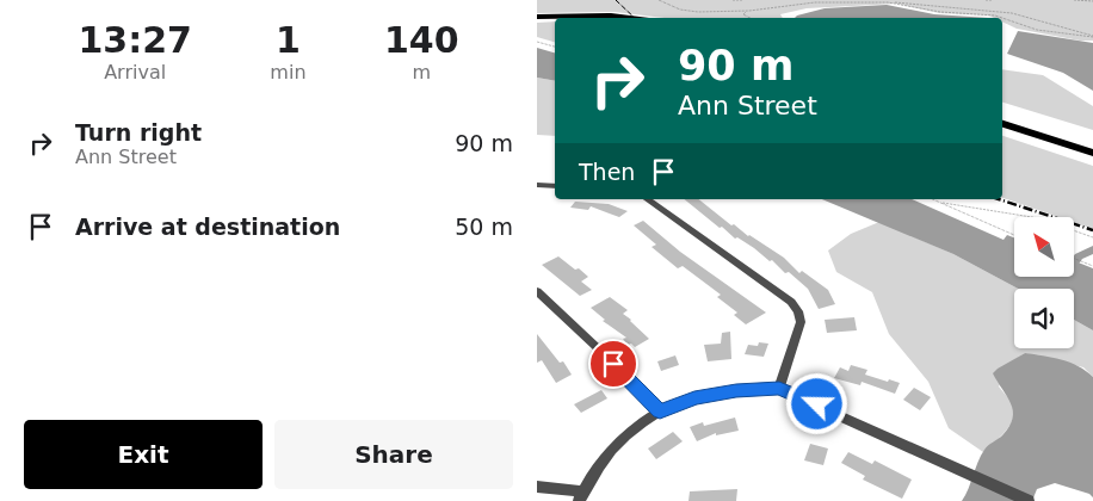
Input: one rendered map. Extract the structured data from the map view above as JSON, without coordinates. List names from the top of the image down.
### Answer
{
  "north": "top left",
  "page": {
    "eta": [
      "13:27",
      "Arrival",
      "1",
      "min",
      "140",
      "m"
    ],
    "turn": ["90 m", "Ann Street"],
    "list": [
      {
        "name": "Turn right",
        "note": "Ann Street",
        "value": "90 m"
      },
      {
        "name": "Arrive at destination",
        "value": "50 m"
      }
    ],
    "then": "Then",
    "buttons": ["Exit", "Share"]
  }
}
